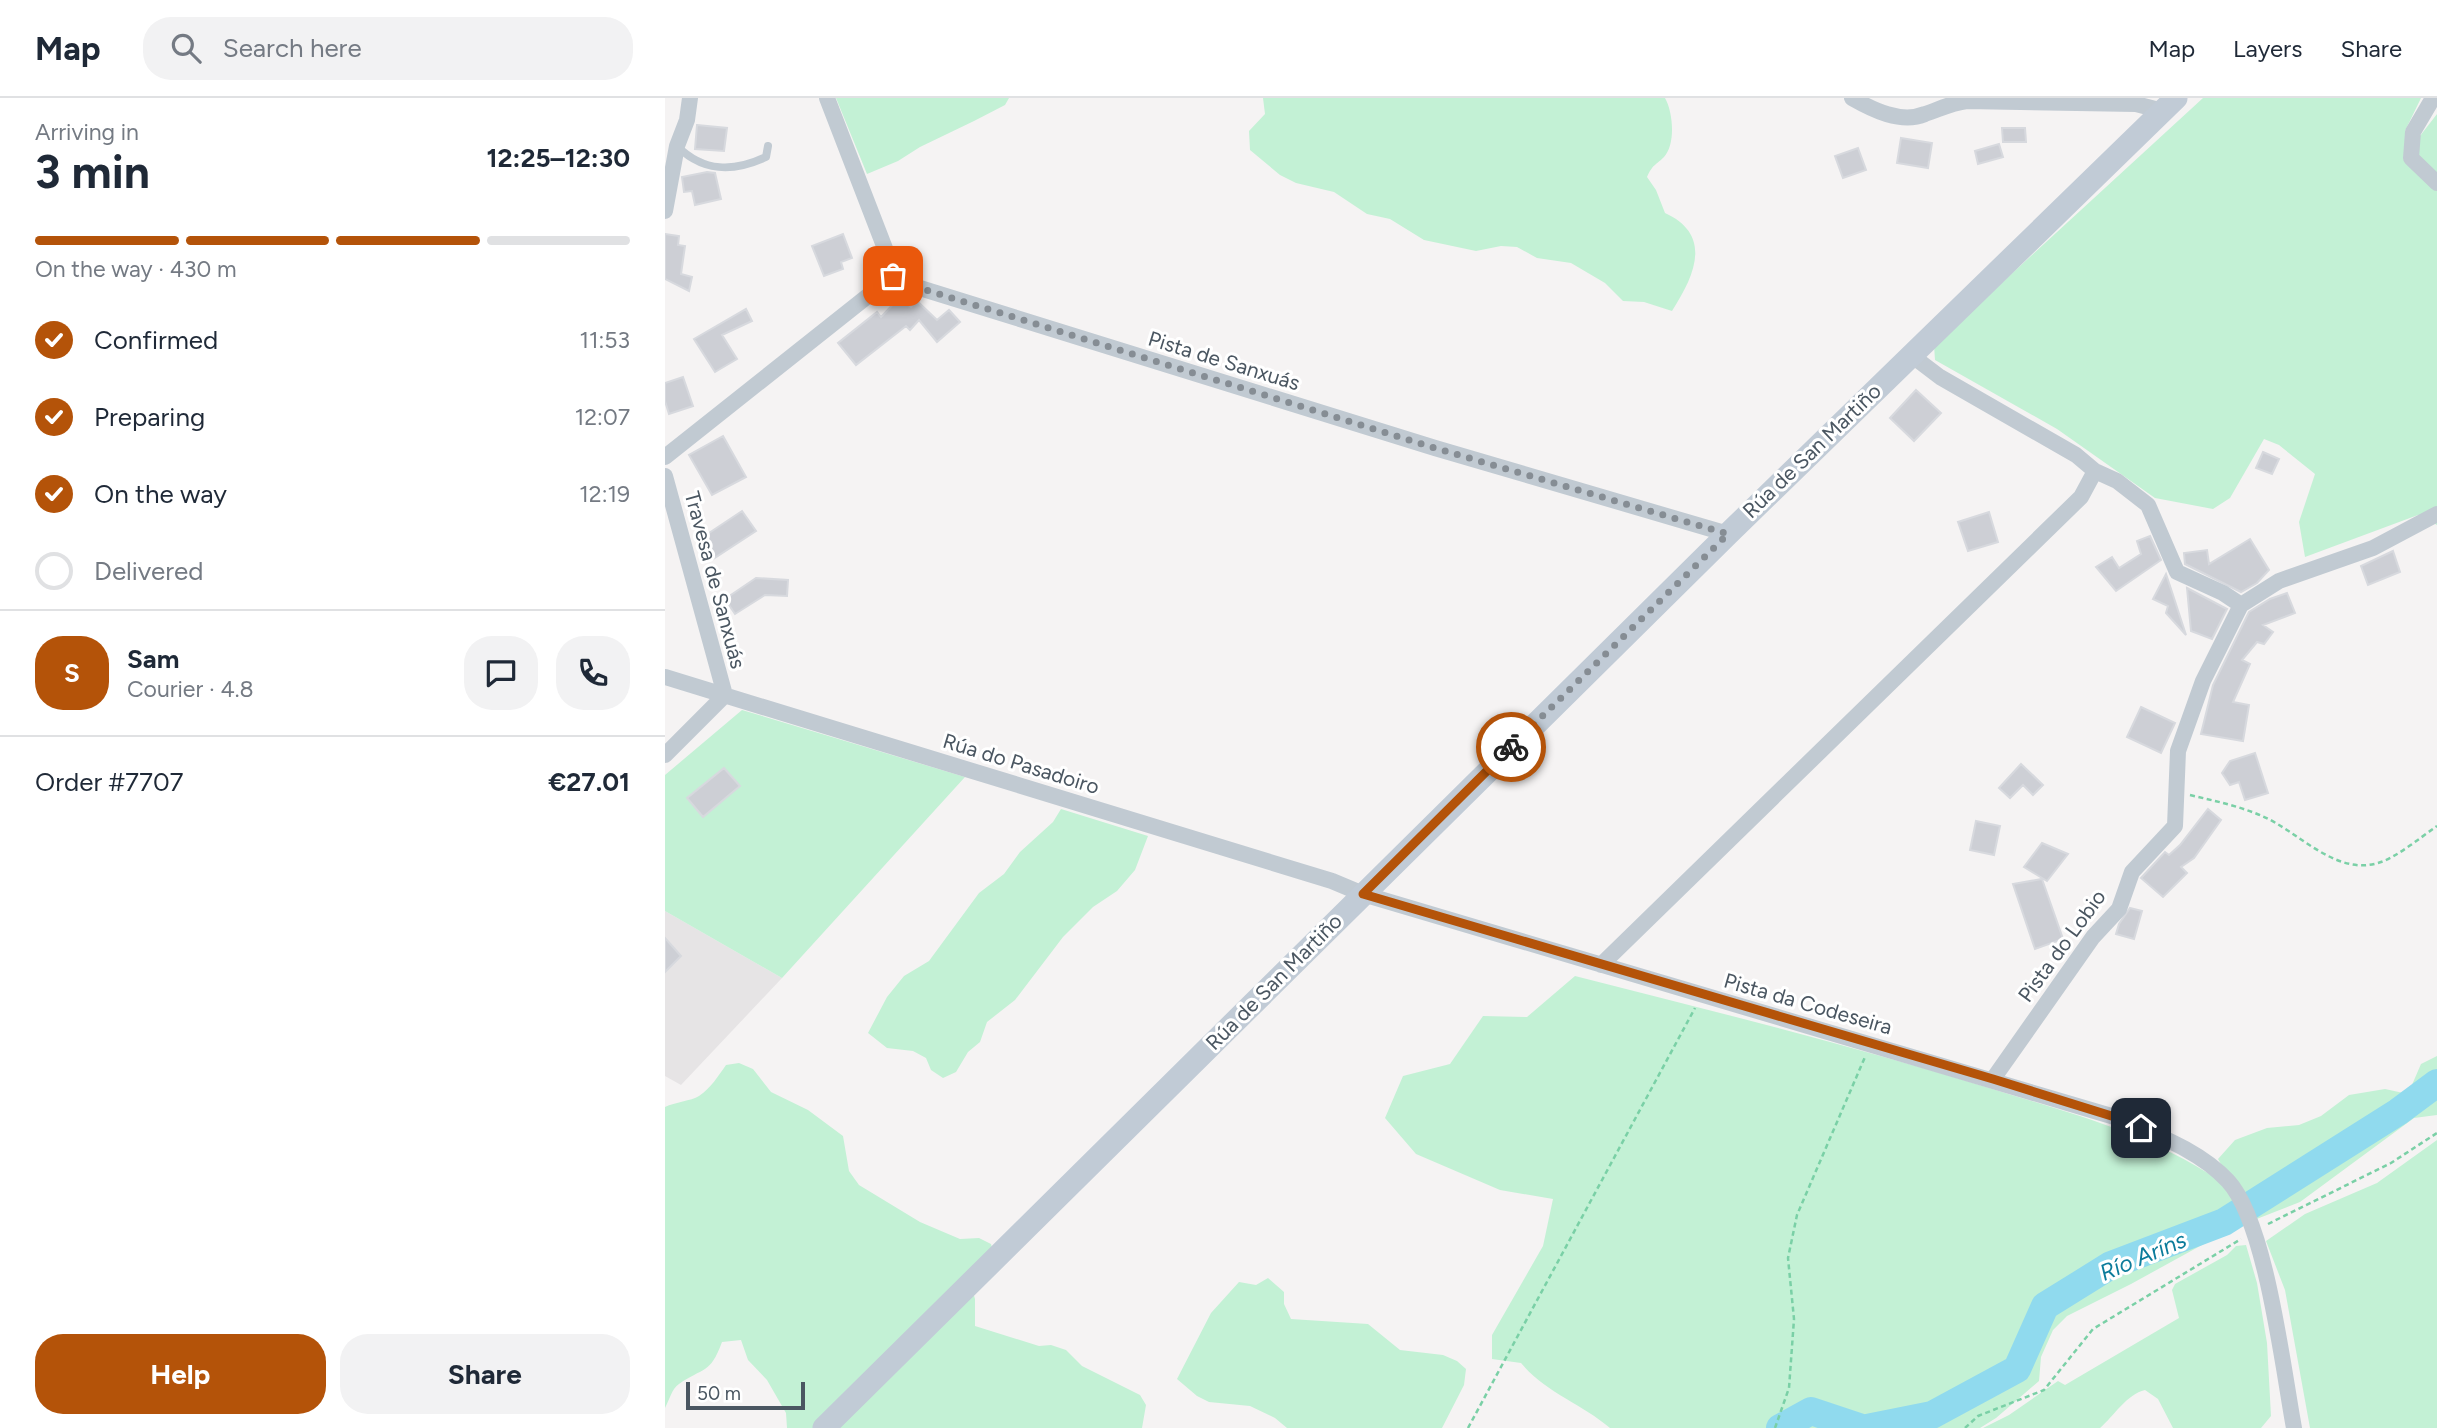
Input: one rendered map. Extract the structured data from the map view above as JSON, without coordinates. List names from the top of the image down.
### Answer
{
  "streets": {
    "street": [
      "Pista de Sanxuás",
      "Rúa de San Martiño",
      "Travesa de Sanxuás",
      "Rúa do Pasadoiro",
      "Pista do Lobio",
      "Pista da Codeseira"
    ]
  },
  "crossings": [
    ["Pista de Sanxuás", "Rúa de San Martiño"],
    ["Rúa de San Martiño", "Rúa do Pasadoiro"],
    ["Rúa de San Martiño", "Pista da Codeseira"],
    ["Travesa de Sanxuás", "Rúa do Pasadoiro"],
    ["Rúa do Pasadoiro", "Pista da Codeseira"],
    ["Pista do Lobio", "Pista da Codeseira"]
  ],
  "water": ["Río Aríns"],
  "scale_bar": "50 m",
  "page": {
    "header": "Map",
    "search": "Search here",
    "nav": ["Map", "Layers", "Share"],
    "heading": ["3 min", "Arriving in", "12:25–12:30"],
    "panel": [
      "Sam",
      "Courier · 4.8",
      "Order #7707",
      "€27.01"
    ],
    "bar": "On the way · 430 m",
    "list": [
      ["Confirmed", "11:53"],
      ["Preparing", "12:07"],
      ["On the way", "12:19"],
      "Delivered"
    ],
    "round": "S",
    "buttons": ["Help", "Share"],
    "scale": "50 m"
  }
}
